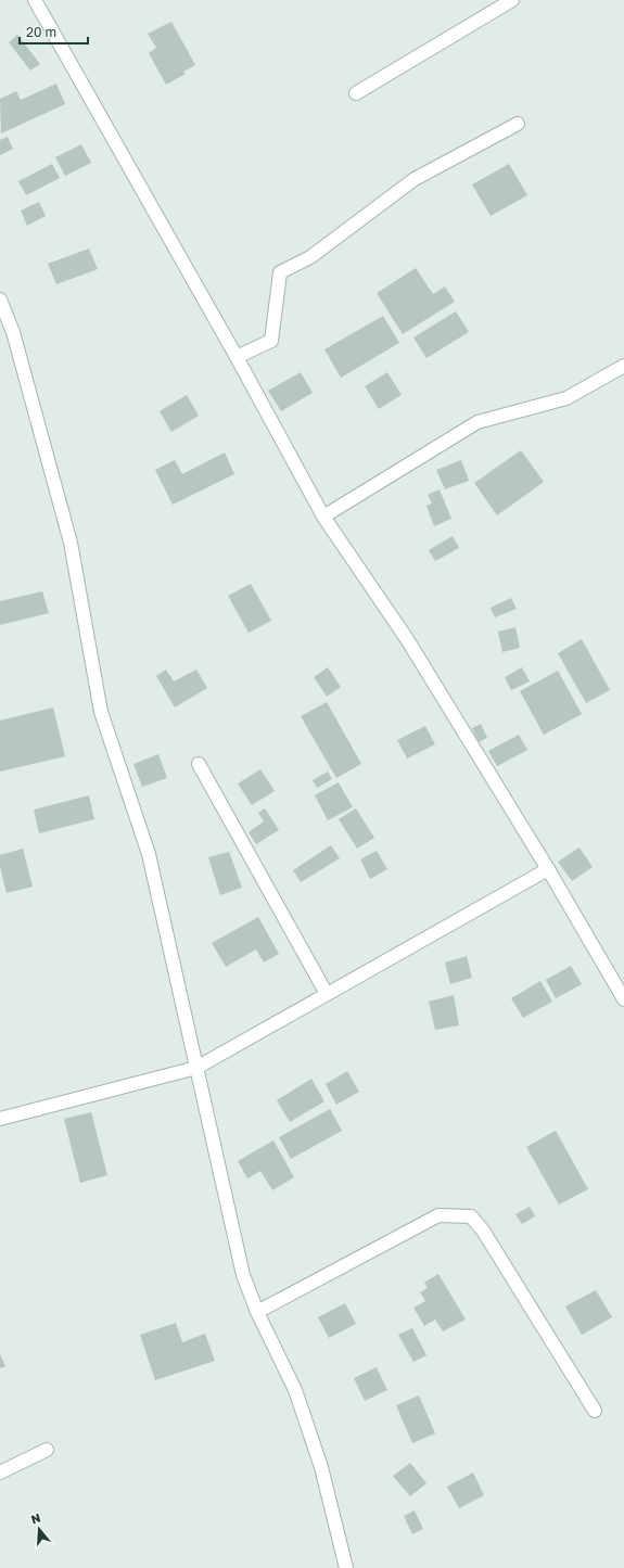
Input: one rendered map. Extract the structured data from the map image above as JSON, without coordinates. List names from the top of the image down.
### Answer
{
  "scale_bar": "20 m",
  "north": "top"
}
